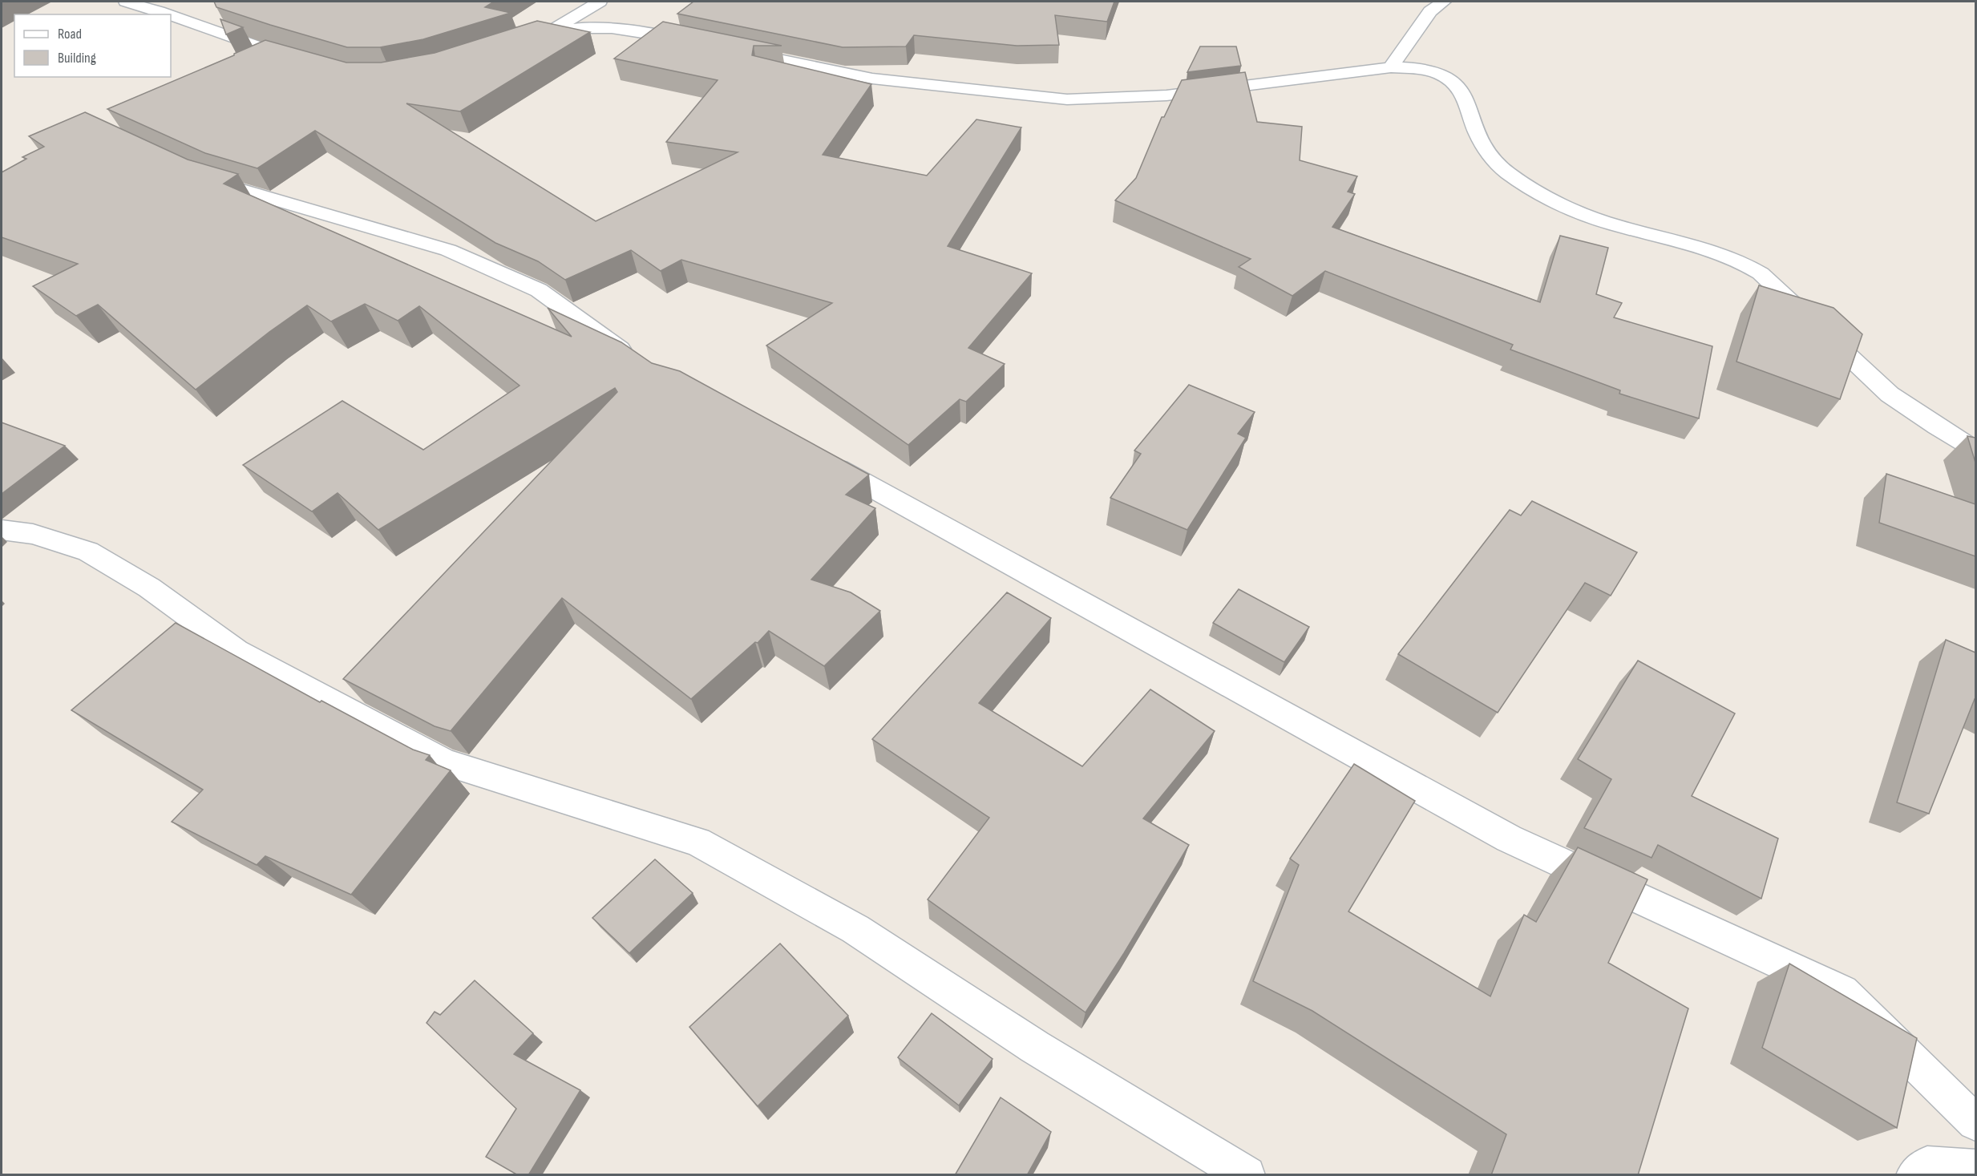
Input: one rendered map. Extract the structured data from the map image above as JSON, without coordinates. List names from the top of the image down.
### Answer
{
  "legend": ["Road", "Building"]
}
